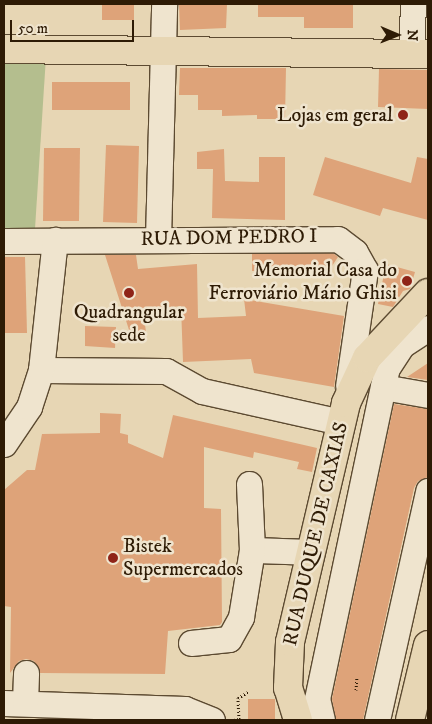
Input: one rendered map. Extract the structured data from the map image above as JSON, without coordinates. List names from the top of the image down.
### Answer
{
  "streets": {
    "main road": ["RUA DUQUE DE CAXIAS"],
    "street": ["RUA DOM PEDRO I"]
  },
  "crossings": [
    ["RUA DOM PEDRO I", "RUA DUQUE DE CAXIAS"]
  ],
  "places": [
    "Lojas em geral",
    "Memorial Casa do Ferroviário Mário Ghisi",
    "Quadrangular sede",
    "Bistek Supermercados"
  ],
  "scale_bar": "50 m",
  "north": "right"
}
